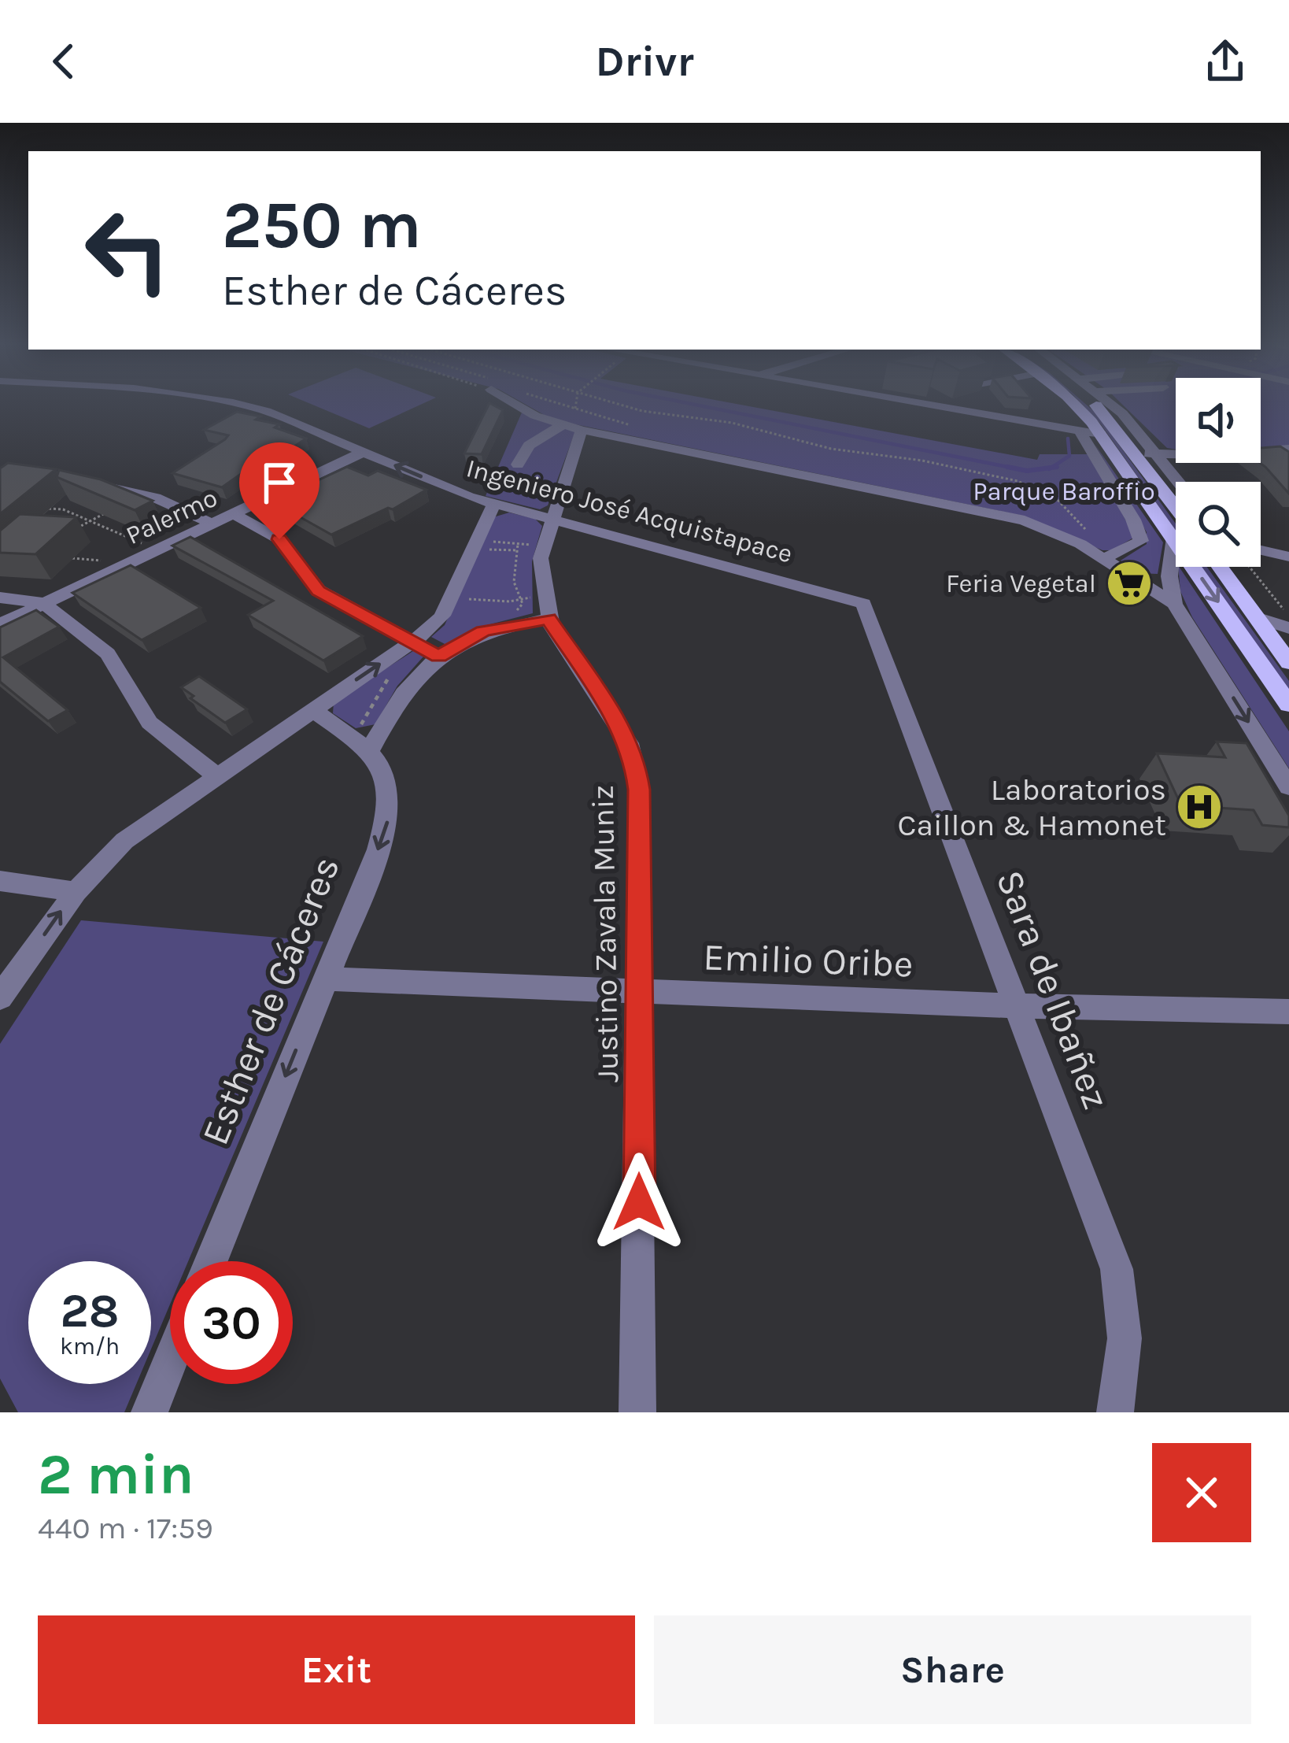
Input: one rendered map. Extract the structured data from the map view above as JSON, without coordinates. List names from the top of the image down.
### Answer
{
  "streets": {
    "street": [
      "Ingeniero José Acquistapace",
      "Palermo",
      "Justino Zavala Muniz",
      "Emilio Oribe",
      "Sara de Ibañez",
      "Esther de Cáceres"
    ]
  },
  "crossings": [
    ["Ingeniero José Acquistapace", "Palermo"],
    ["Ingeniero José Acquistapace", "Sara de Ibañez"],
    ["Justino Zavala Muniz", "Emilio Oribe"],
    ["Emilio Oribe", "Sara de Ibañez"],
    ["Emilio Oribe", "Esther de Cáceres"]
  ],
  "one_way": ["Esther de Cáceres"],
  "parks": ["Parque Baroffio"],
  "places": {
    "supermarket": ["Feria Vegetal"],
    "hospital": ["Laboratorios Caillon & Hamonet"]
  },
  "page": {
    "header": "Drivr",
    "turn": ["250 m", "Esther de Cáceres"],
    "speed": "28 km/h",
    "limit": "30",
    "heading": ["2 min", "440 m · 17:59"],
    "buttons": ["Exit", "Share"]
  }
}
